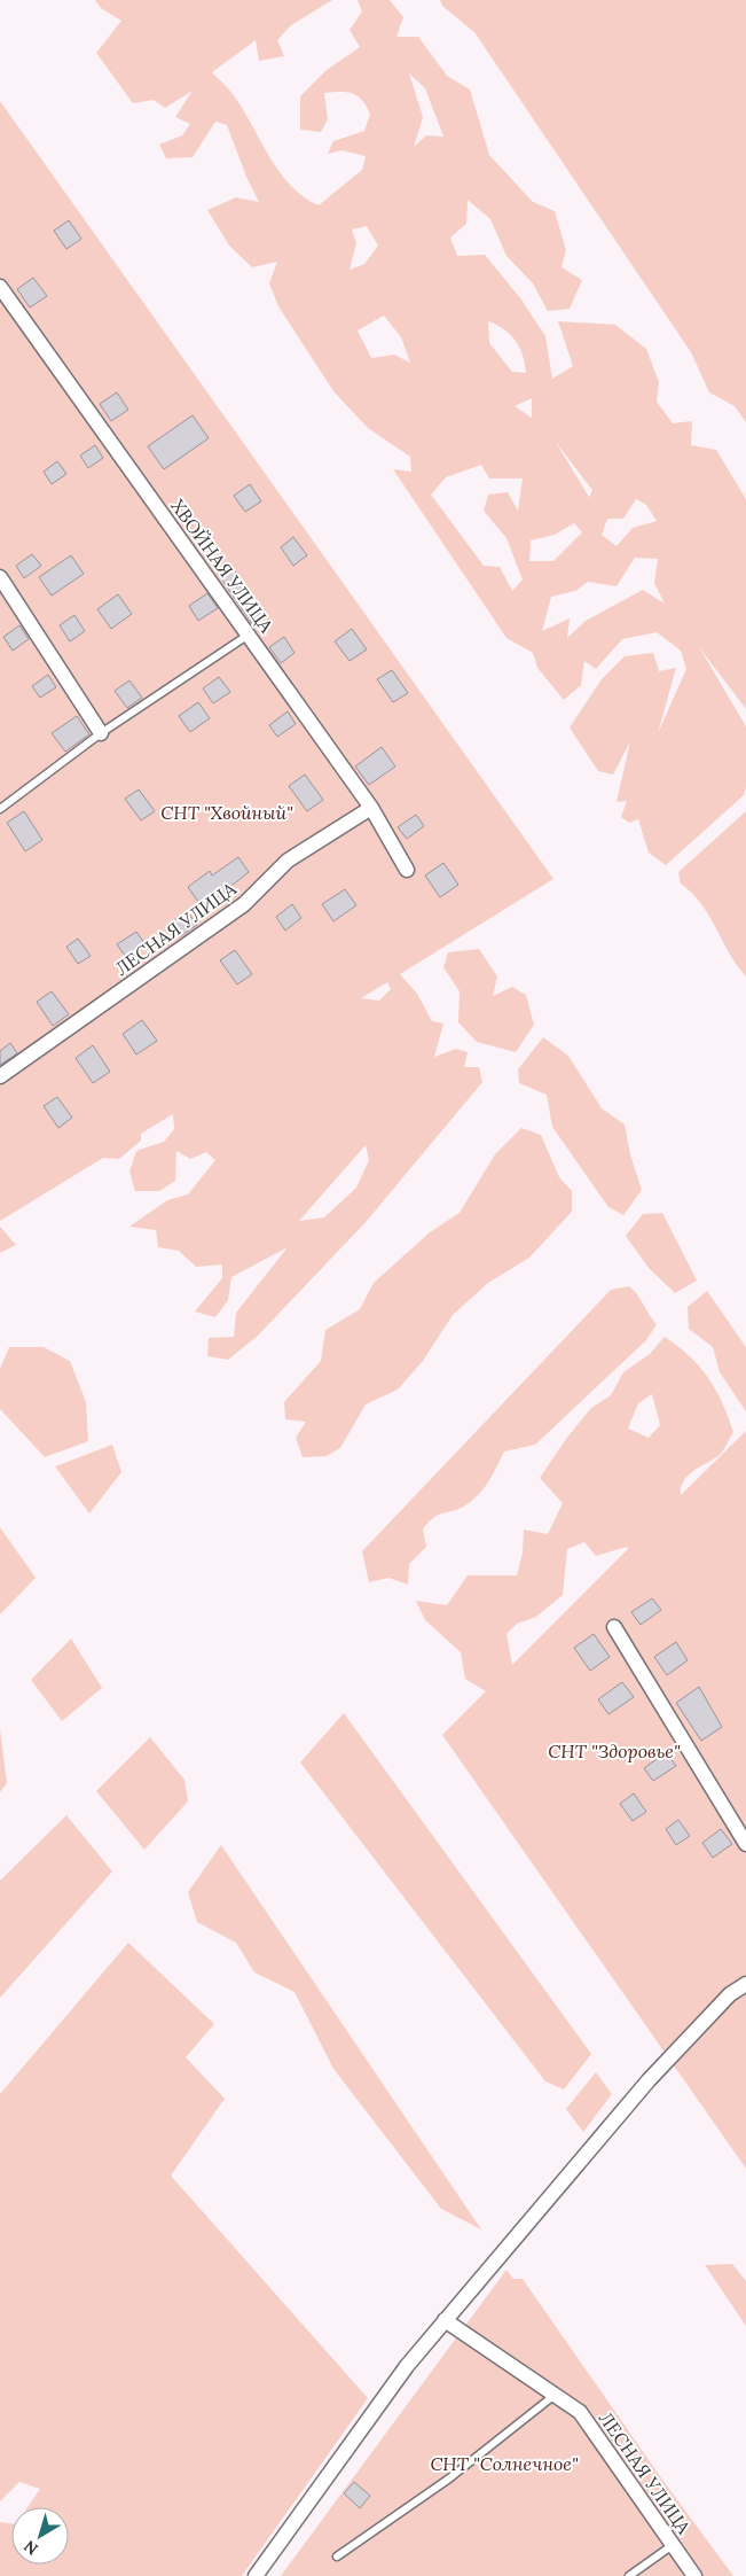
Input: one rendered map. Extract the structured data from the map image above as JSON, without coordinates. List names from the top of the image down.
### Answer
{
  "streets": {
    "street": ["ХВОЙНАЯ УЛИЦА", "ЛЕСНАЯ УЛИЦА"]
  },
  "crossings": [
    ["ХВОЙНАЯ УЛИЦА", "ЛЕСНАЯ УЛИЦА"]
  ],
  "parks": ["СНТ \"Хвойный\"", "СНТ \"Здоровье\"", "СНТ \"Солнечное\""],
  "north": "bottom left"
}
